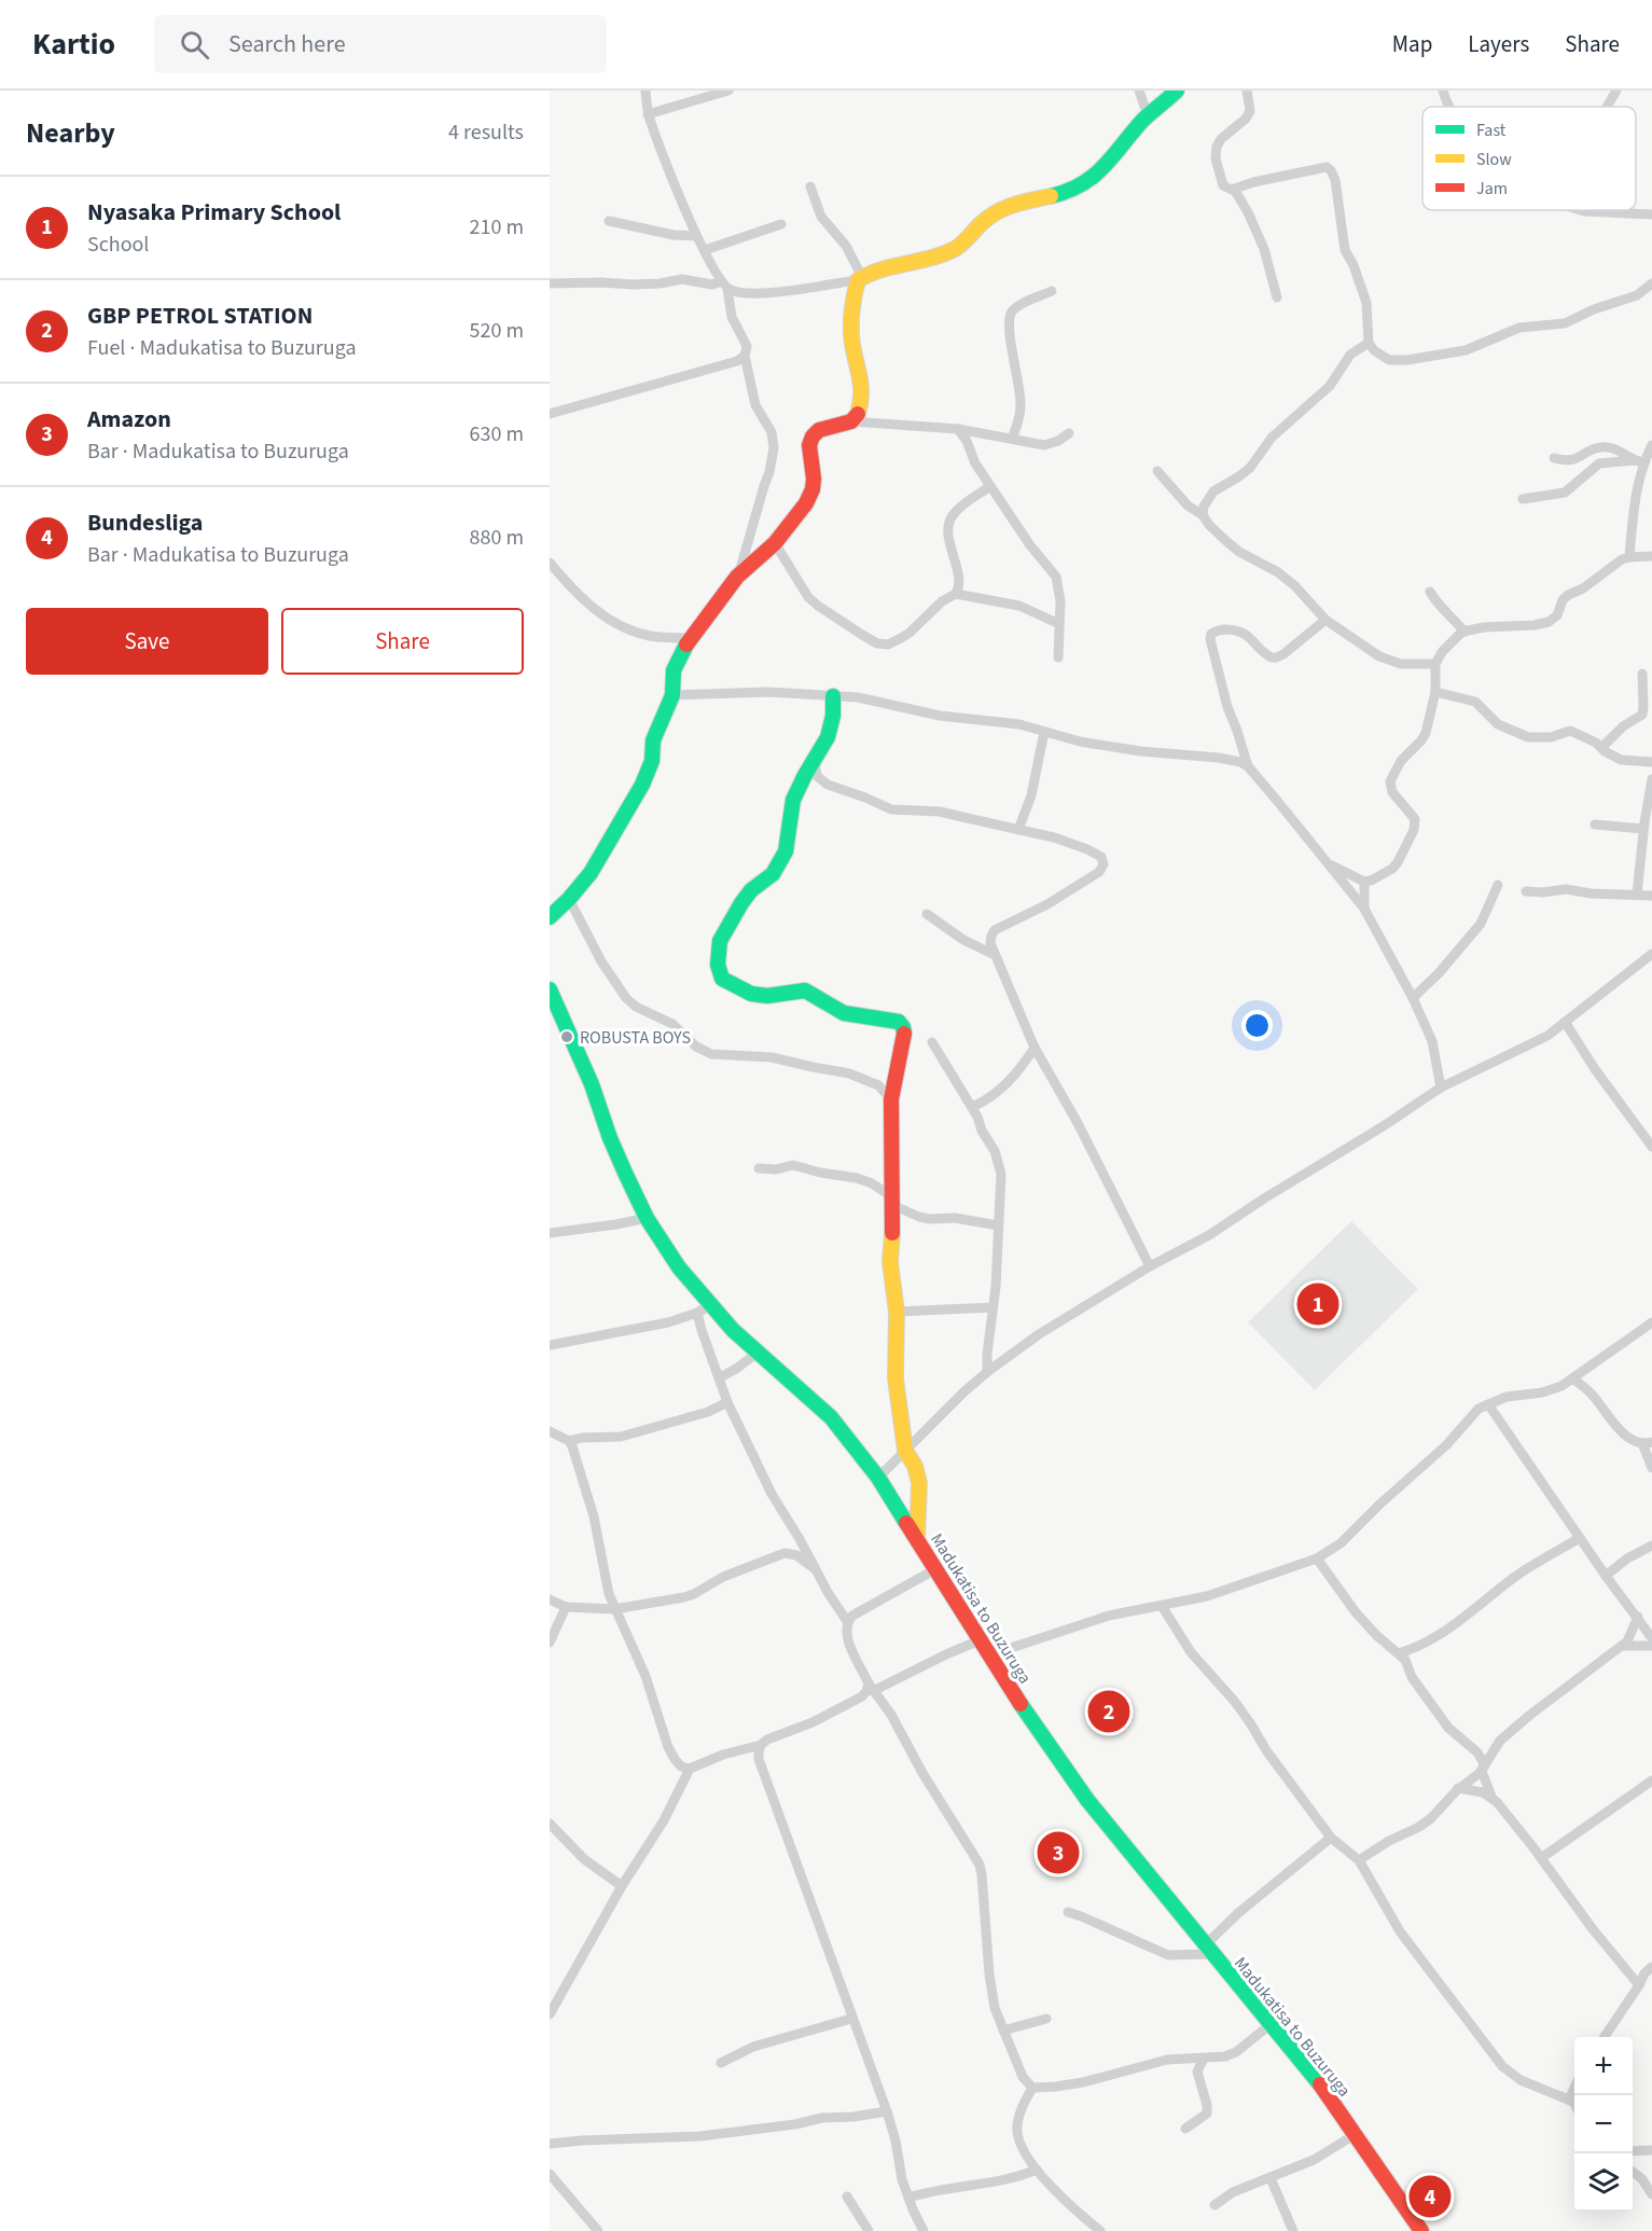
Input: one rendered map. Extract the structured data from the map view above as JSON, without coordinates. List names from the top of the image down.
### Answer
{
  "streets": {
    "street": ["Madukatisa to Buzuruga"]
  },
  "places": ["ROBUSTA BOYS"],
  "legend": ["Fast", "Slow", "Jam"],
  "page": {
    "header": "Kartio",
    "search": "Search here",
    "nav": ["Map", "Layers", "Share"],
    "heading": ["Nearby", "4 results"],
    "list": [
      {
        "mark": "1",
        "name": "Nyasaka Primary School",
        "note": "School",
        "value": "210 m"
      },
      {
        "mark": "2",
        "name": "GBP PETROL STATION",
        "note": "Fuel · Madukatisa to Buzuruga",
        "value": "520 m"
      },
      {
        "mark": "3",
        "name": "Amazon",
        "note": "Bar · Madukatisa to Buzuruga",
        "value": "630 m"
      },
      {
        "mark": "4",
        "name": "Bundesliga",
        "note": "Bar · Madukatisa to Buzuruga",
        "value": "880 m"
      }
    ],
    "buttons": ["Save", "Share"],
    "pins": [
      "1",
      "2",
      "3",
      "4"
    ],
    "map_buttons": ["+", "−"]
  }
}
